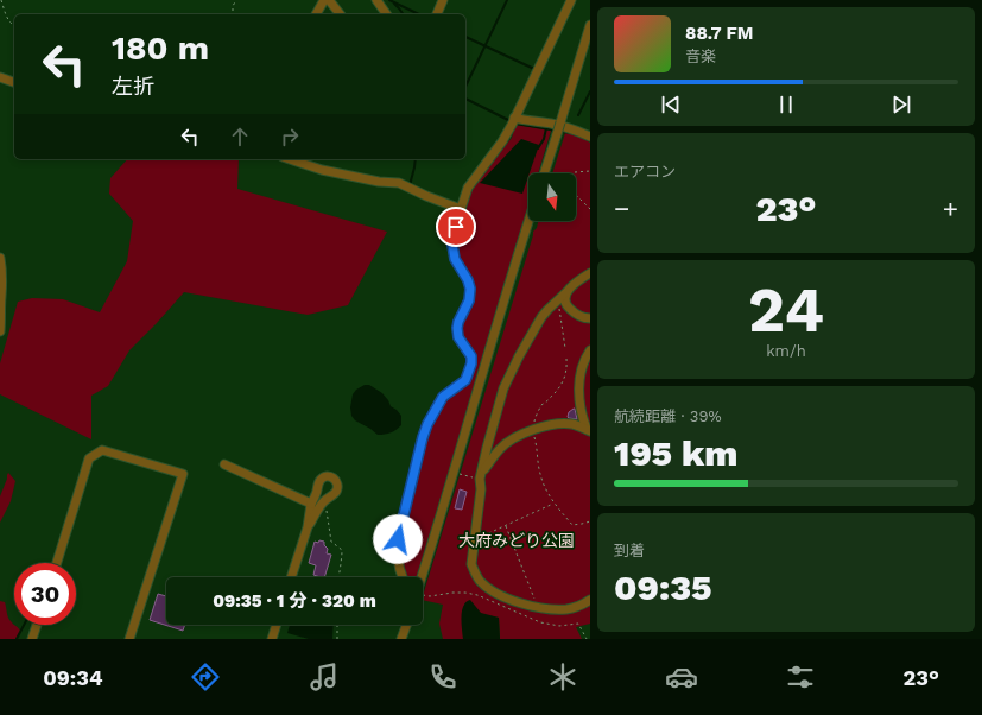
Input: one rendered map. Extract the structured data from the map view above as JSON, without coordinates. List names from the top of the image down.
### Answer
{
  "parks": ["大府みどり公園"],
  "north": "bottom",
  "page": {
    "turn": ["180 m", "左折"],
    "song": ["88.7 FM", "音楽"],
    "tile": [
      "エアコン",
      ["24", "km/h"],
      ["航続距離 · 39%", "195 km"],
      ["到着", "09:35"]
    ],
    "heat": ["−", "23°", "+"],
    "limit": "30",
    "trip": "09:35 · 1 分 · 320 m",
    "tabs": ["09:34", "23°"]
  }
}
